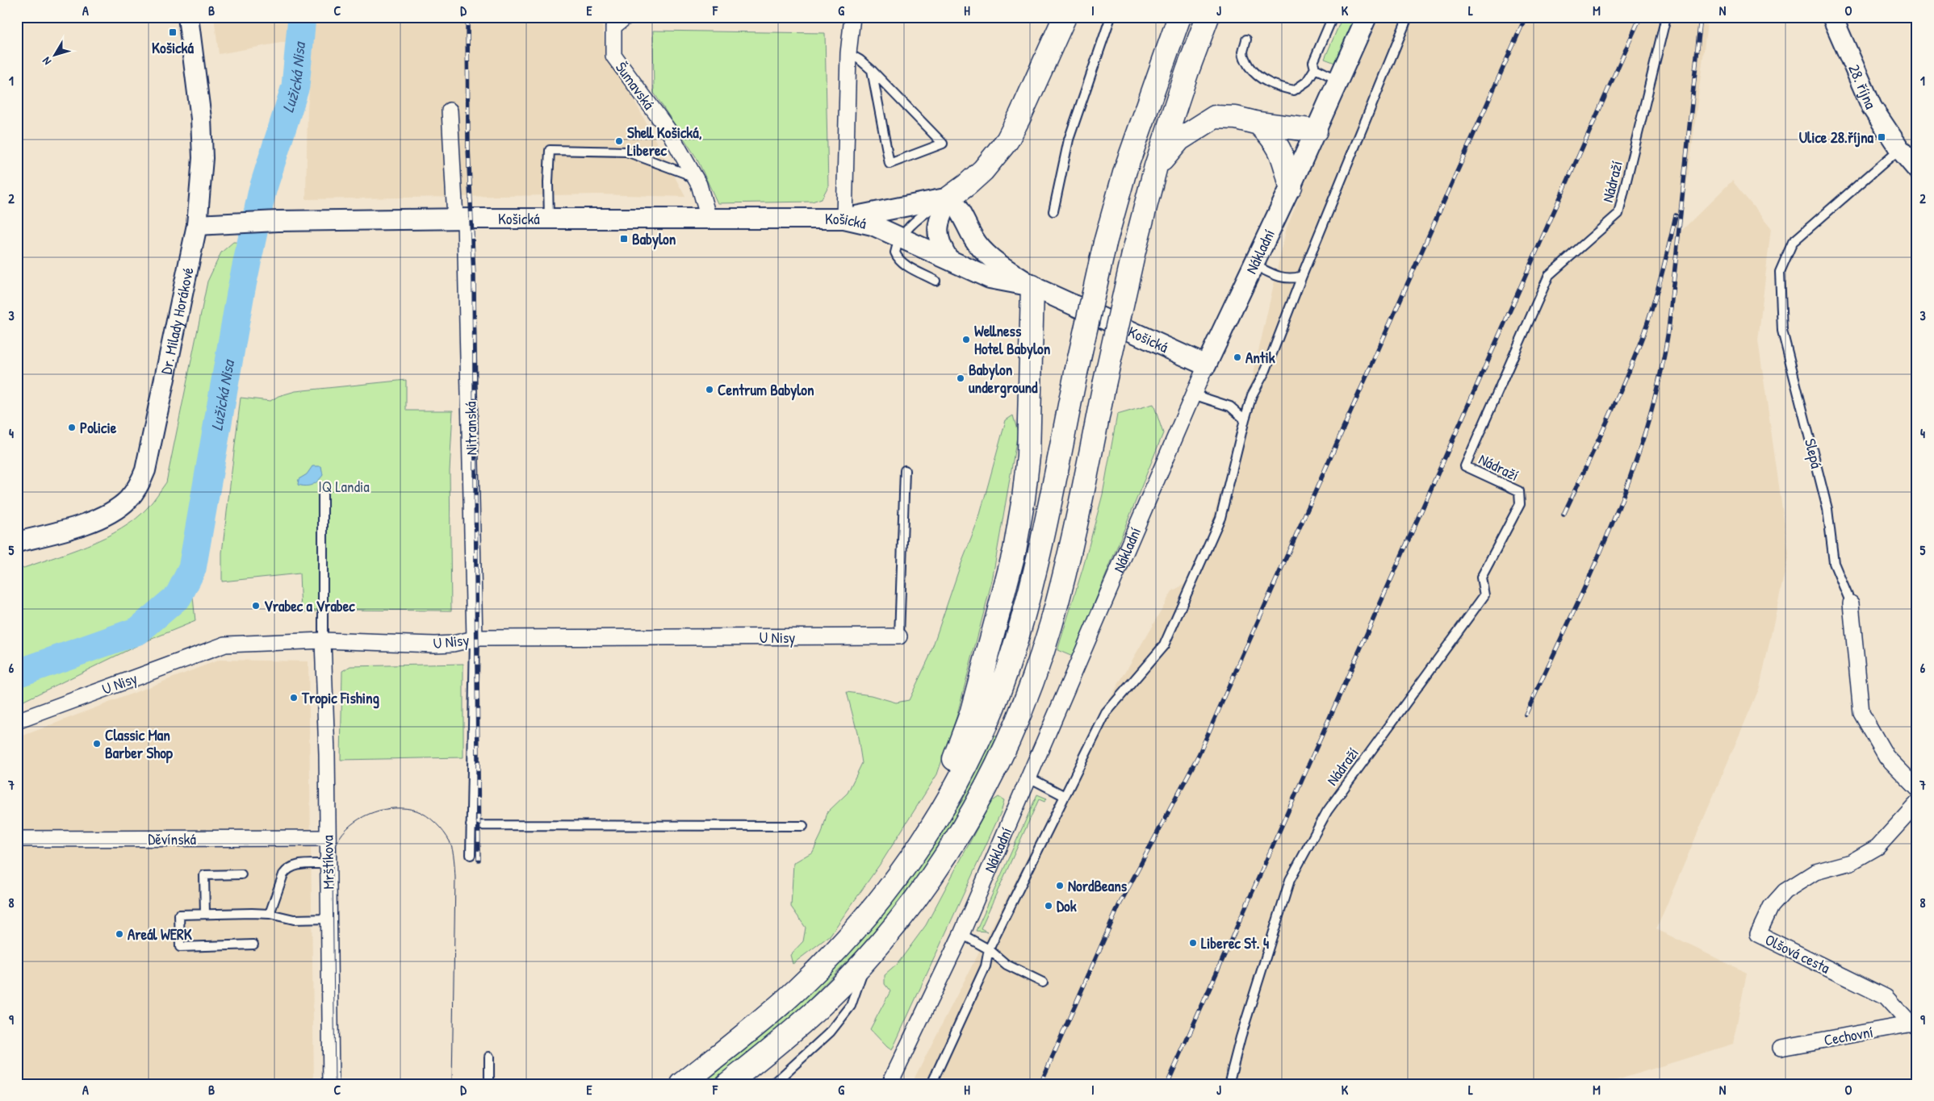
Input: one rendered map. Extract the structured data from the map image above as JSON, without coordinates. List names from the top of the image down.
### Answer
{
  "streets": {
    "street": [
      "Šumavská",
      "28. října",
      "Košická",
      "Nákladní",
      "Dr. Milady Horákové",
      "Nitranská",
      "Slepá",
      "U Nisy",
      "Děvínská",
      "Mrštíkova",
      "Olšová cesta",
      "Cechovní"
    ],
    "lane": ["Nádraží"]
  },
  "crossings": [
    ["Šumavská", "Košická"],
    ["28. října", "Slepá"],
    ["Košická", "Nákladní"],
    ["Košická", "Dr. Milady Horákové"],
    ["Košická", "Nitranská"],
    ["Nitranská", "U Nisy"],
    ["U Nisy", "Mrštíkova"],
    ["Děvínská", "Mrštíkova"],
    ["Olšová cesta", "Cechovní"]
  ],
  "water": ["Lužická Nisa"],
  "parks": ["IQ Landia"],
  "places": {
    "transit": ["Košická", "Ulice 28.října", "Babylon"],
    "other": [
      "Shell Košická, Liberec",
      "Wellness Hotel Babylon",
      "Antik",
      "Babylon underground",
      "Centrum Babylon",
      "Policie",
      "Vrabec a Vrabec",
      "Tropic Fishing",
      "Classic Man Barber Shop",
      "NordBeans",
      "Dok",
      "Areál WERK",
      "Liberec St. 4"
    ]
  },
  "north": "bottom left",
  "grid": {
    "columns": [
      "A",
      "B",
      "C",
      "D",
      "E",
      "F",
      "G",
      "H",
      "I",
      "J",
      "K",
      "L",
      "M",
      "N",
      "O"
    ],
    "rows": [
      "1",
      "2",
      "3",
      "4",
      "5",
      "6",
      "7",
      "8",
      "9"
    ]
  }
}
